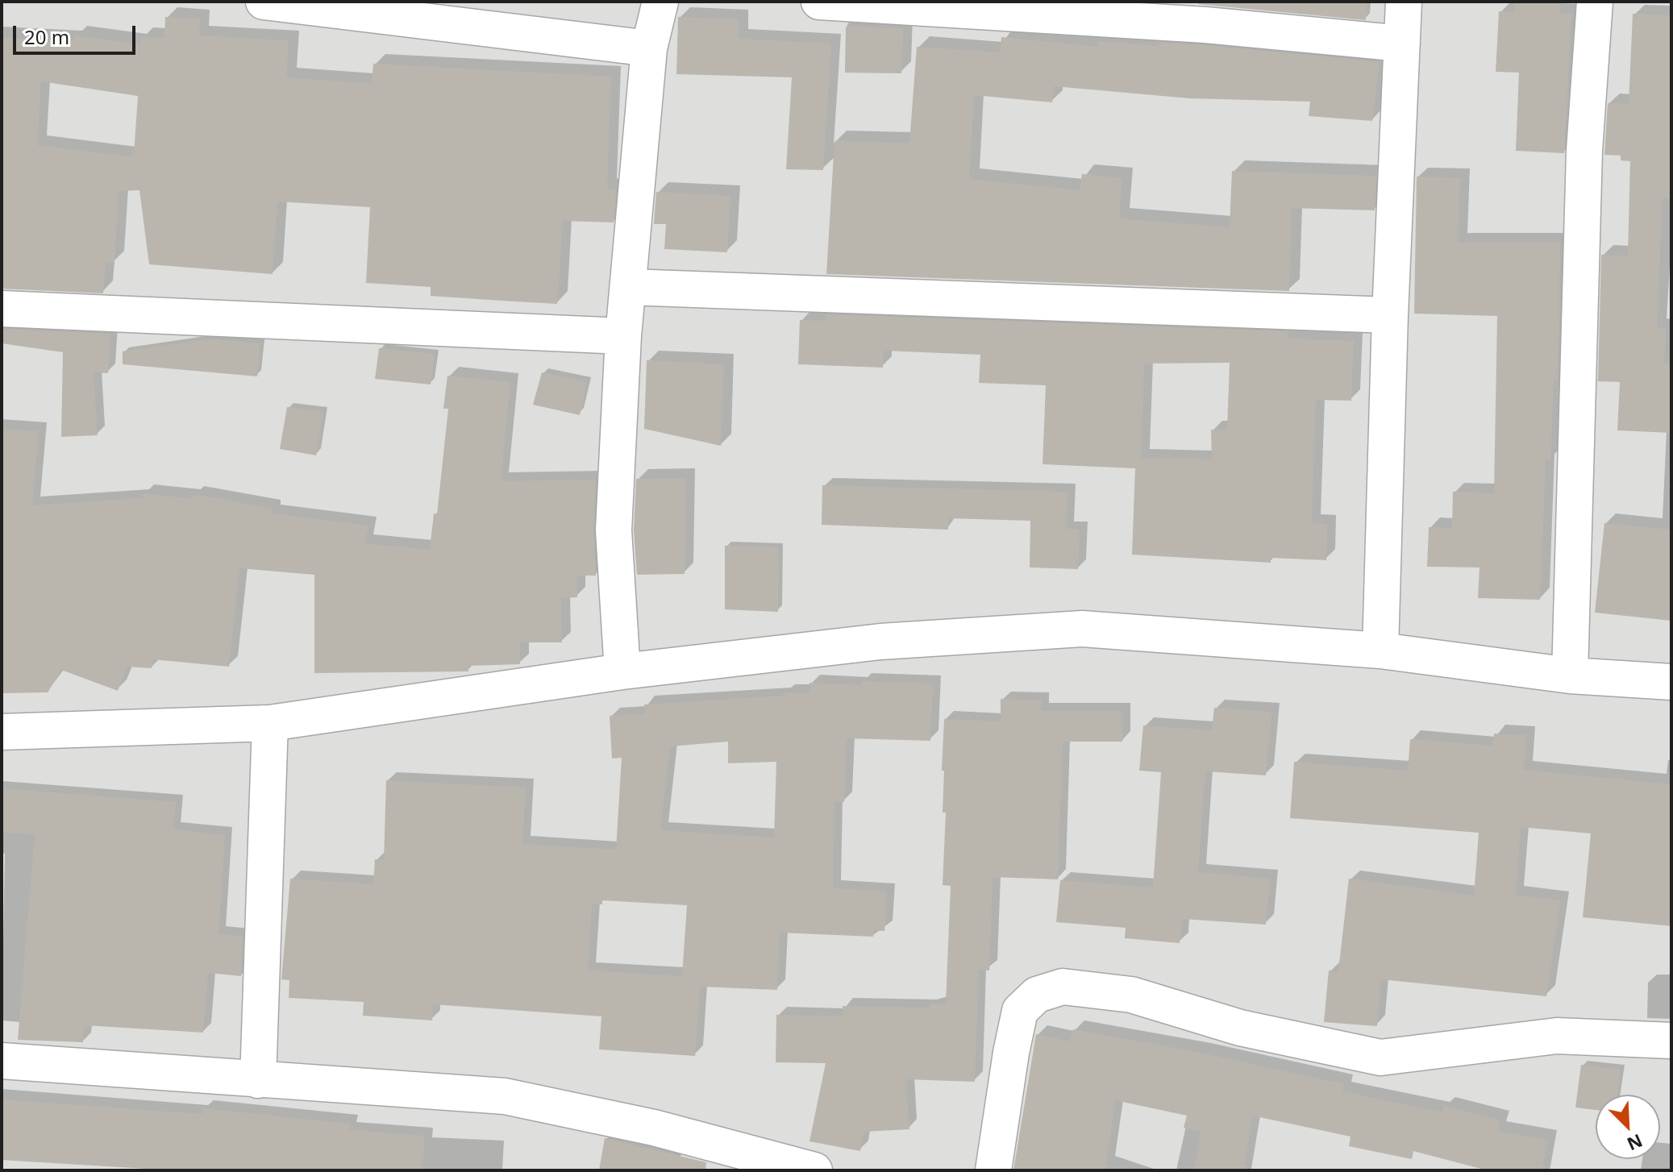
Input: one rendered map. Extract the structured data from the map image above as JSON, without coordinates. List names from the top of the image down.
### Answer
{
  "scale_bar": "20 m",
  "north": "bottom right"
}
